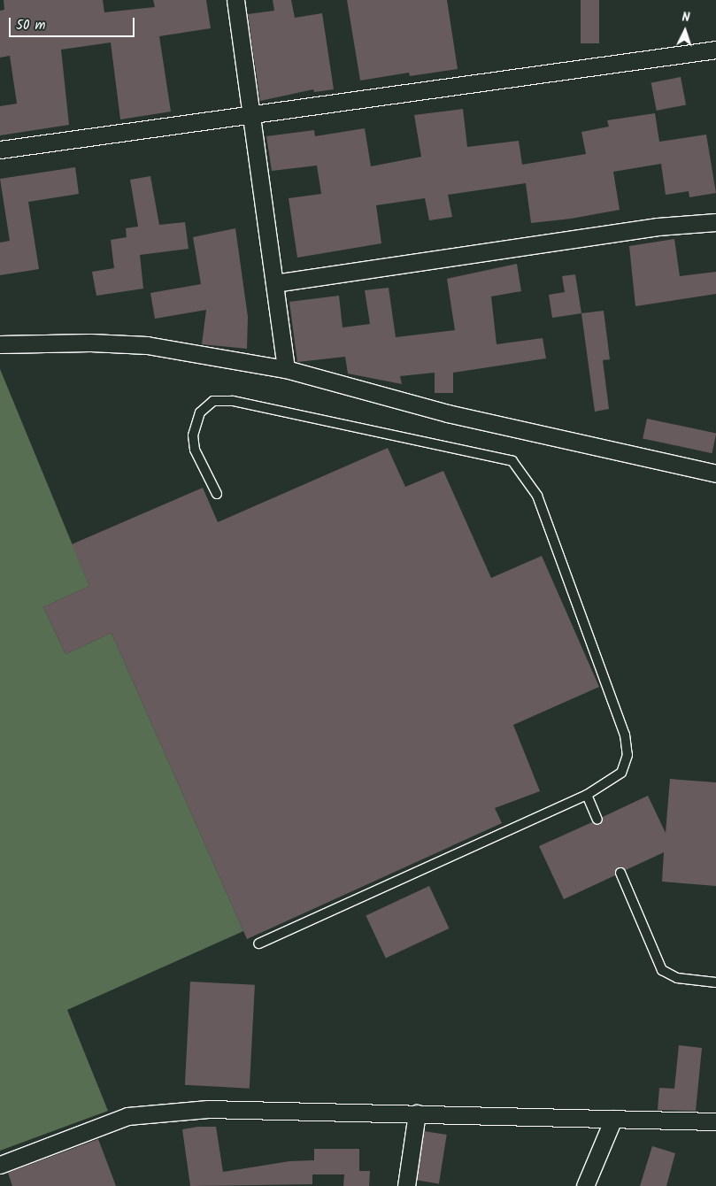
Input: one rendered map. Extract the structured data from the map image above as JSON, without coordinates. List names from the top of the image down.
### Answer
{
  "scale_bar": "50 m",
  "north": "top"
}
